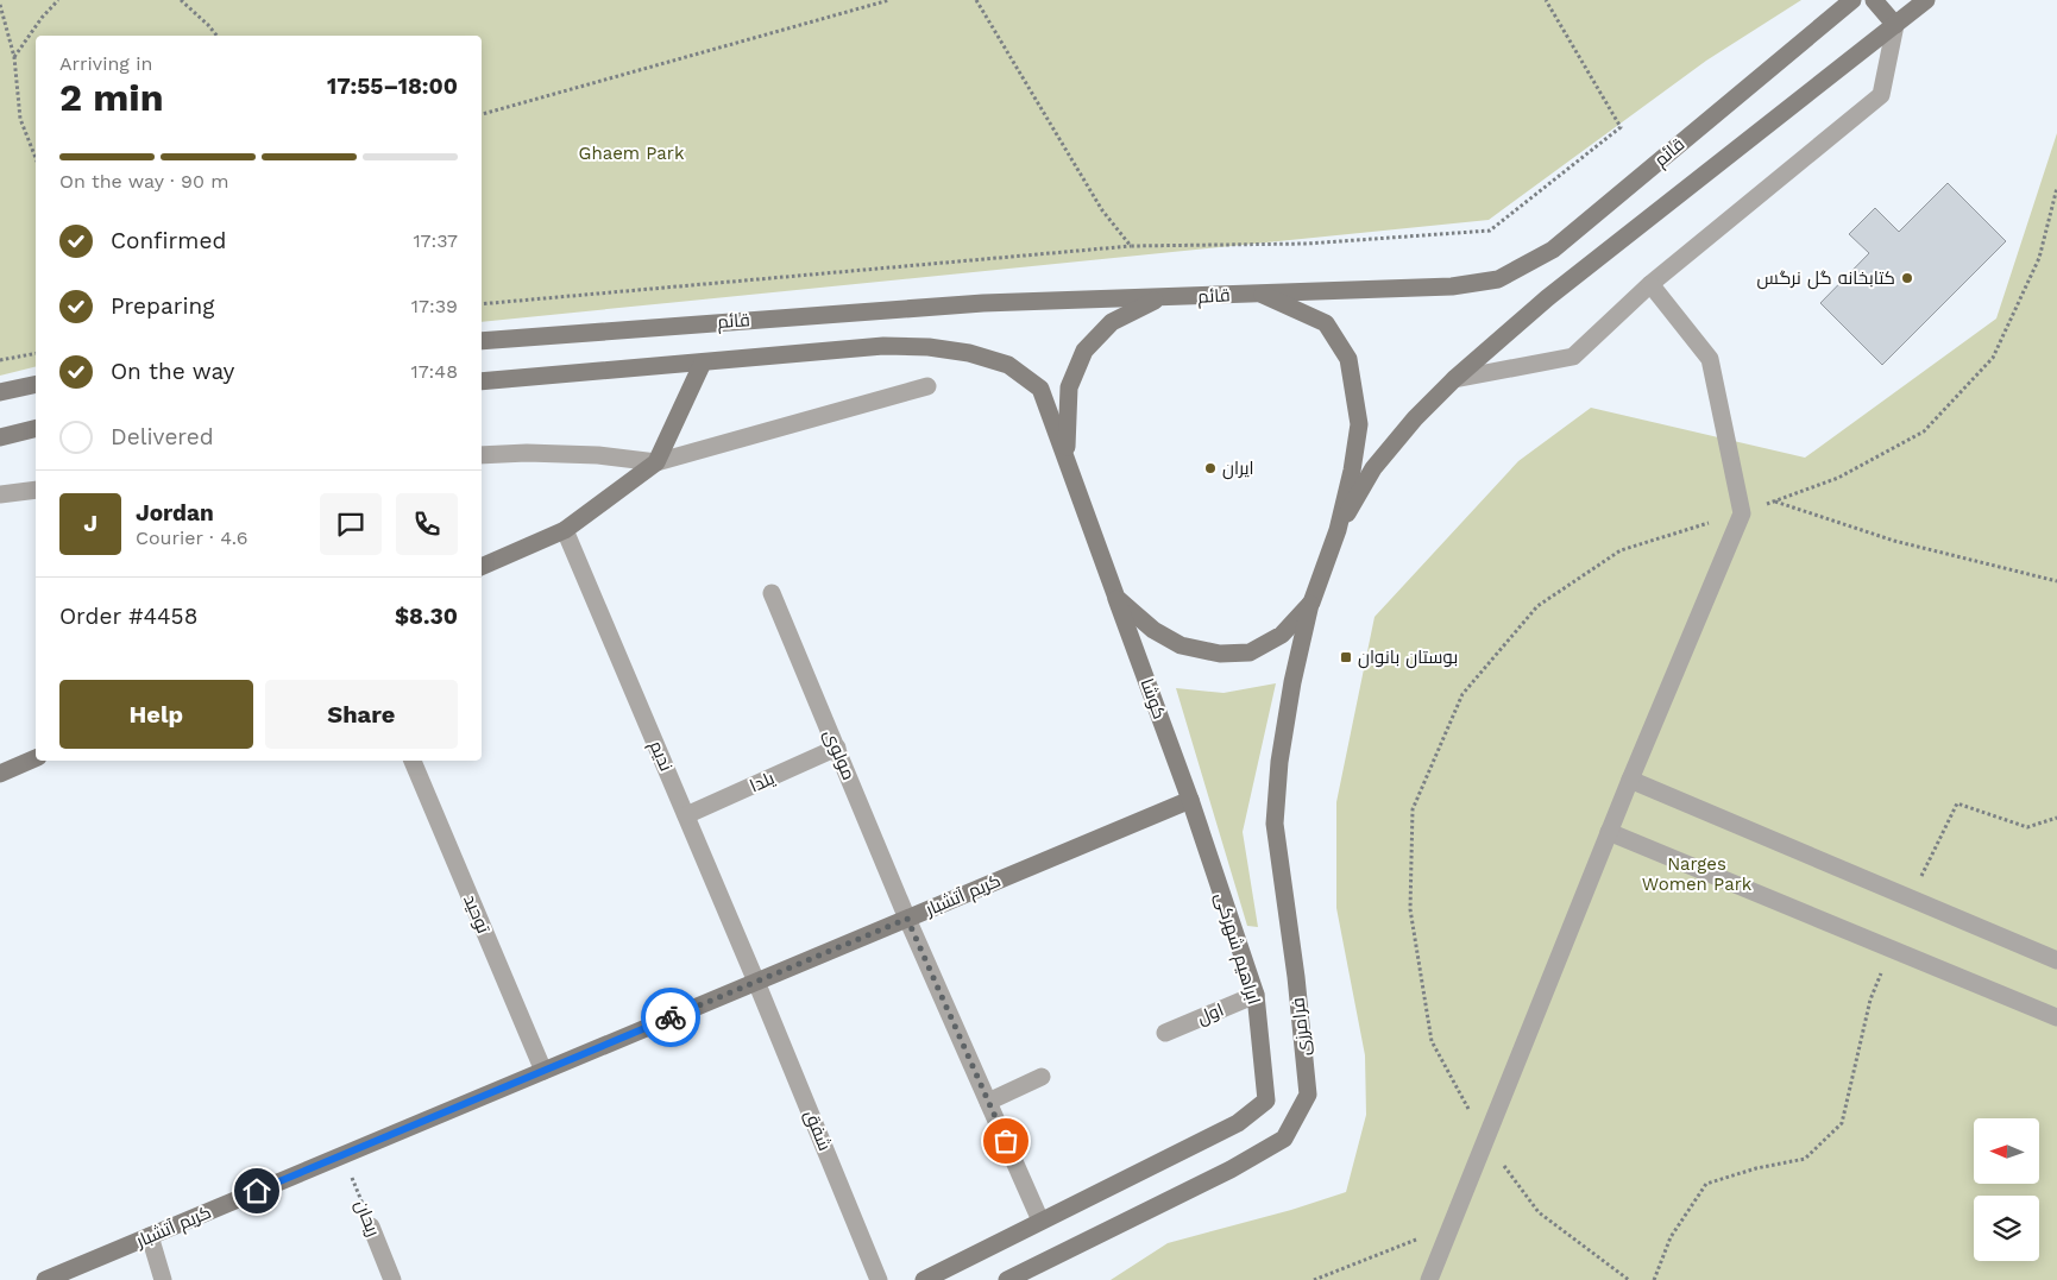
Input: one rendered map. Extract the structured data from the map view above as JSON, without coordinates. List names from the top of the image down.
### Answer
{
  "streets": {
    "main road": [
      "قائم",
      "کوشا",
      "کریم آتشبار",
      "ابراهیم شهرکی",
      "فرامرزی"
    ],
    "street": [
      "مولوی",
      "ندیم",
      "یلدا",
      "توحید",
      "اول",
      "شفق",
      "ریحان"
    ]
  },
  "crossings": [
    ["کوشا", "کریم آتشبار"],
    ["کوشا", "ابراهیم شهرکی"],
    ["مولوی", "یلدا"],
    ["مولوی", "کریم آتشبار"],
    ["مولوی", "ابراهیم شهرکی"],
    ["ندیم", "یلدا"],
    ["ندیم", "کریم آتشبار"],
    ["ندیم", "شفق"],
    ["کریم آتشبار", "توحید"],
    ["کریم آتشبار", "ابراهیم شهرکی"],
    ["کریم آتشبار", "شفق"],
    ["کریم آتشبار", "ریحان"],
    ["ابراهیم شهرکی", "اول"]
  ],
  "parks": ["Ghaem Park", "Narges Women Park"],
  "places": {
    "other": ["کتابخانه گل نرگس", "ایران"],
    "transit": ["بوستان بانوان"]
  },
  "north": "left",
  "page": {
    "heading": ["2 min", "Arriving in", "17:55–18:00"],
    "panel": [
      "Jordan",
      "Courier · 4.6",
      "Order #4458",
      "$8.30"
    ],
    "bar": "On the way · 90 m",
    "list": [
      ["Confirmed", "17:37"],
      ["Preparing", "17:39"],
      ["On the way", "17:48"],
      "Delivered"
    ],
    "round": "J",
    "buttons": ["Help", "Share"]
  }
}
